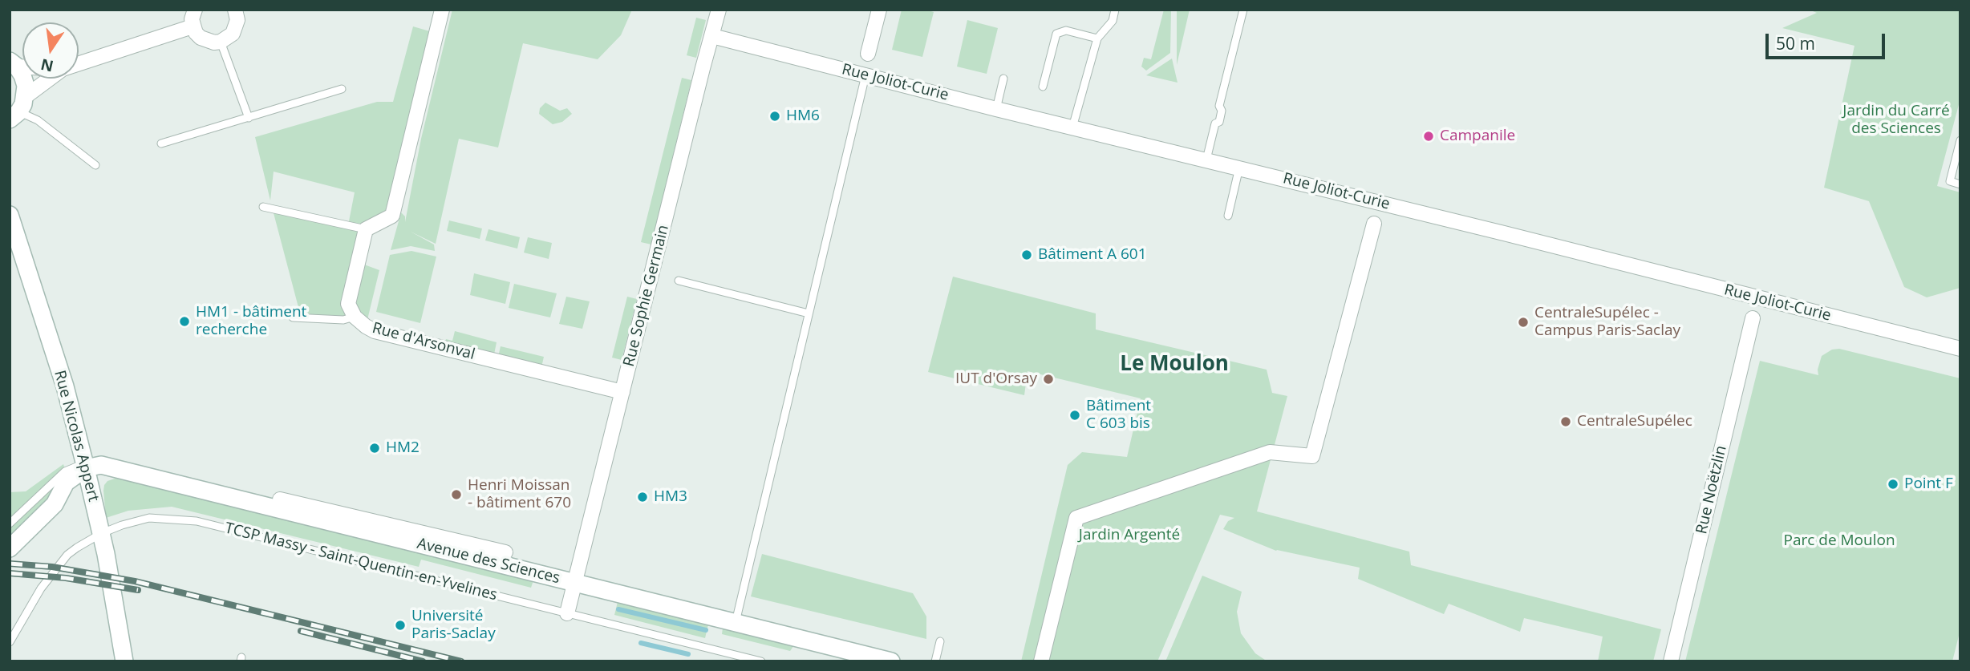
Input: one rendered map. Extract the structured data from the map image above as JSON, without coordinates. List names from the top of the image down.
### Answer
{
  "streets": {
    "street": [
      "Rue Joliot-Curie",
      "Rue Sophie Germain",
      "Rue d'Arsonval",
      "Rue Nicolas Appert",
      "Rue Noëtzlin",
      "Avenue des Sciences"
    ],
    "lane": ["TCSP Massy - Saint-Quentin-en-Yvelines"]
  },
  "crossings": [
    ["Rue Joliot-Curie", "Rue Sophie Germain"],
    ["Rue Sophie Germain", "Rue d'Arsonval"],
    ["Rue Sophie Germain", "Avenue des Sciences"],
    ["Rue Sophie Germain", "TCSP Massy - Saint-Quentin-en-Yvelines"],
    ["Rue Nicolas Appert", "Avenue des Sciences"],
    ["Rue Nicolas Appert", "TCSP Massy - Saint-Quentin-en-Yvelines"]
  ],
  "districts": ["Le Moulon"],
  "parks": ["Jardin du Carré des Sciences", "Jardin Argenté", "Parc de Moulon"],
  "places": [
    "HM6",
    "Campanile",
    "Bâtiment A 601",
    "HM1 - bâtiment recherche",
    "CentraleSupélec - Campus Paris-Saclay",
    "IUT d'Orsay",
    "Bâtiment C 603 bis",
    "CentraleSupélec",
    "HM2",
    "Point F",
    "Henri Moissan - bâtiment 670",
    "HM3",
    "Université Paris-Saclay"
  ],
  "scale_bar": "50 m",
  "north": "bottom"
}
